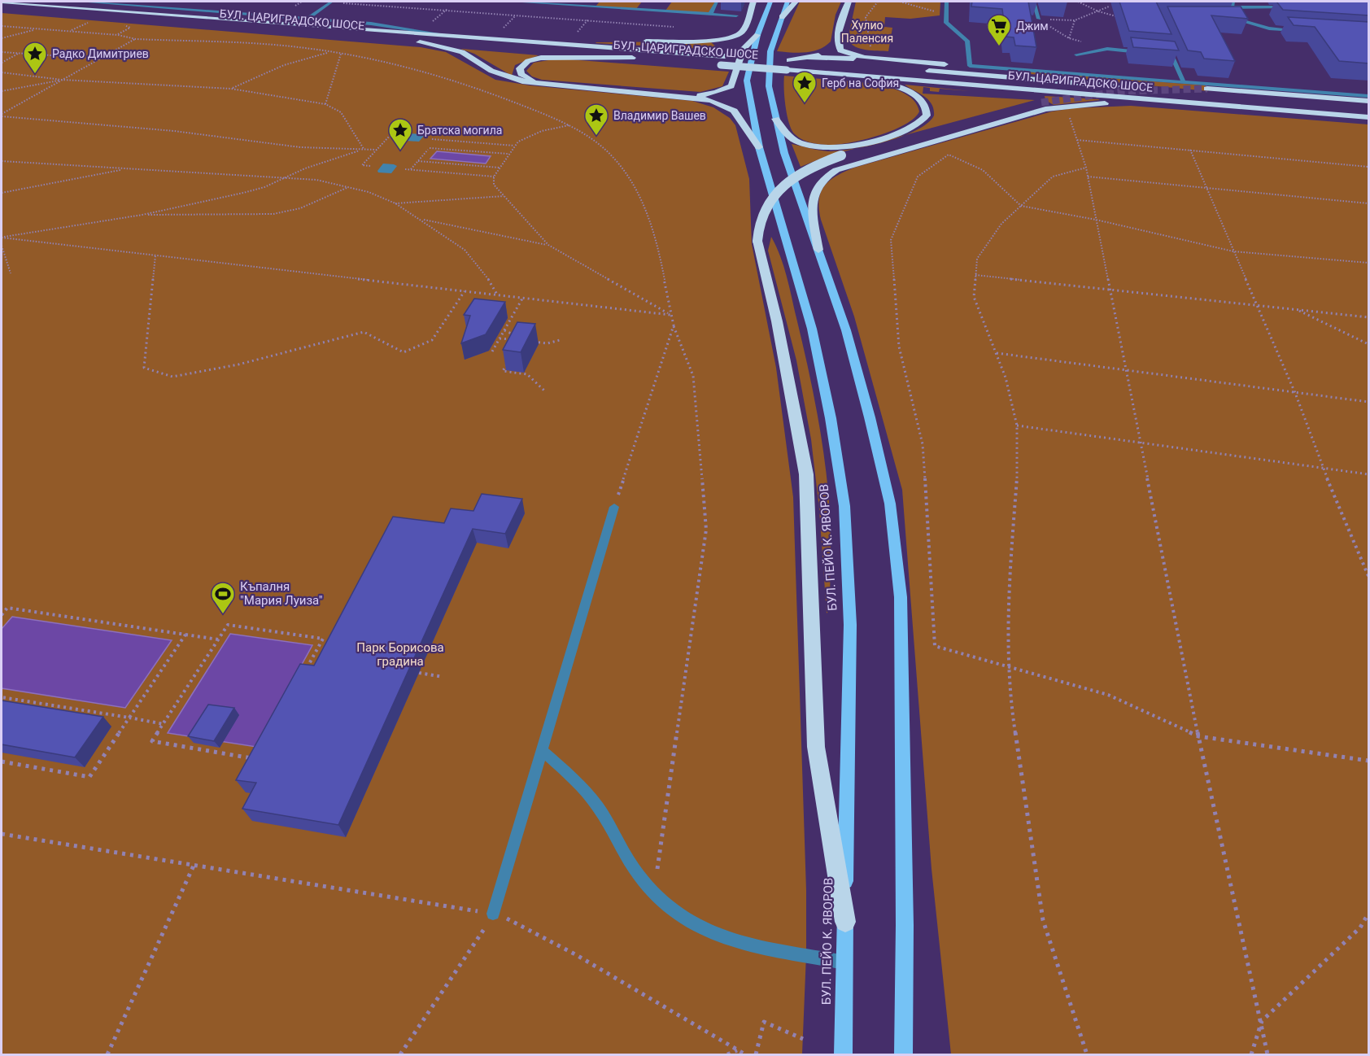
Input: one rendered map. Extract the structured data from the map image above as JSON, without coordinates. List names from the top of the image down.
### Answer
{
  "streets": {
    "highway": ["БУЛ. ЦАРИГРАДСКО ШОСЕ"],
    "main road": ["БУЛ. ПЕЙО К. ЯВОРОВ"]
  },
  "parks": ["Хулио Паленсия", "Парк Борисова градина"],
  "places": {
    "supermarket": ["Джим"],
    "place": [
      "Радко Димитриев",
      "Герб на София",
      "Владимир Вашев",
      "Братска могила"
    ],
    "sports": ["Къпалня \"Мария Луиза\""]
  }
}
